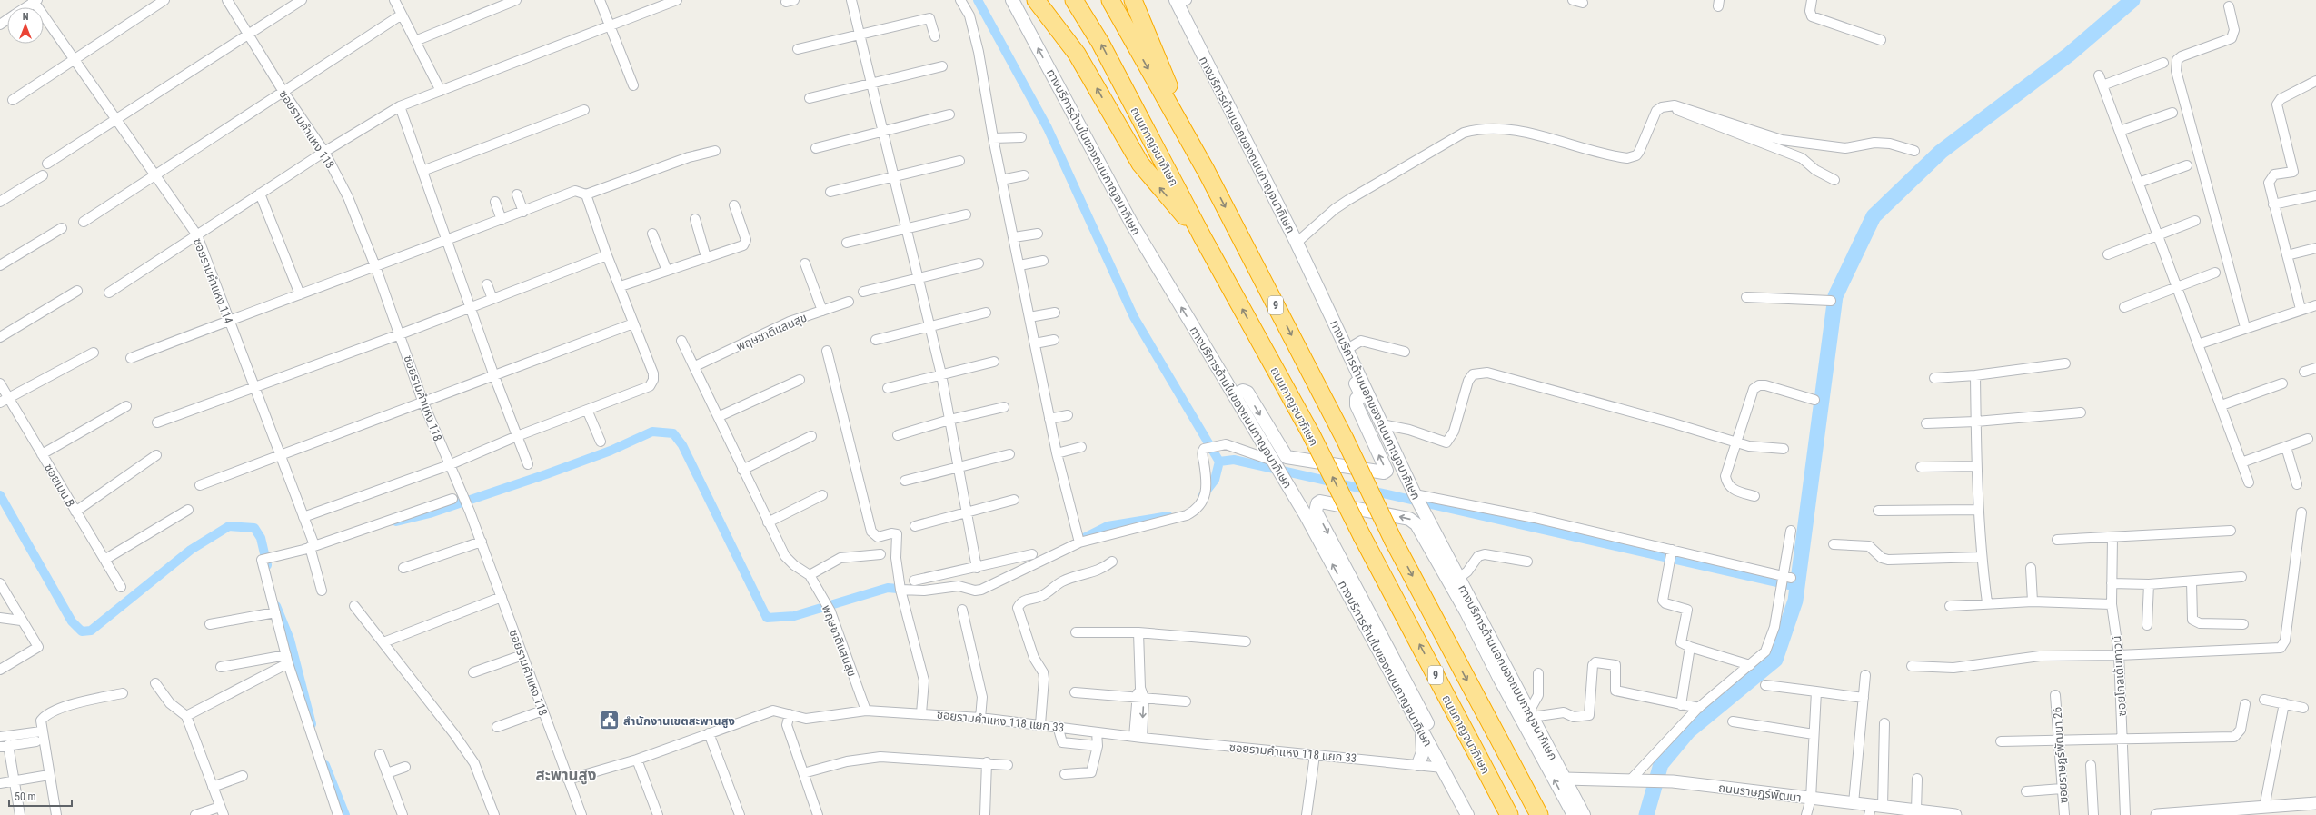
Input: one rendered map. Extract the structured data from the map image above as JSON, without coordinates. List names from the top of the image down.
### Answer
{
  "streets": {
    "highway": ["ถนนกาญจนาภิเษก", "9"],
    "main road": ["ทางบริการด้านนอกของถนนกาญจนาภิเษก", "ทางบริการด้านในของถนนกาญจนาภิเษก"],
    "street": [
      "ซอยรามคำแหง 118",
      "ซอยรามคำแหง 114",
      "พฤษชาติแสนสุข",
      "ซอยเมน B",
      "ซอยโกลเด้นทาวน์",
      "ซอยรามคำแหง 118 แยก 33",
      "ซอยราษฎร์พัฒนา 26",
      "ถนนราษฏร์พัฒนา"
    ]
  },
  "crossings": [
    ["ซอยรามคำแหง 118", "ซอยรามคำแหง 118 แยก 33"],
    ["ทางบริการด้านนอกของถนนกาญจนาภิเษก", "ถนนราษฏร์พัฒนา"],
    ["ทางบริการด้านในของถนนกาญจนาภิเษก", "ซอยรามคำแหง 118 แยก 33"],
    ["พฤษชาติแสนสุข", "ซอยรามคำแหง 118 แยก 33"]
  ],
  "districts": ["สะพานสูง"],
  "places": {
    "public building": ["สำนักงานเขตสะพานสูง"]
  },
  "scale_bar": "50 m",
  "north": "top"
}
